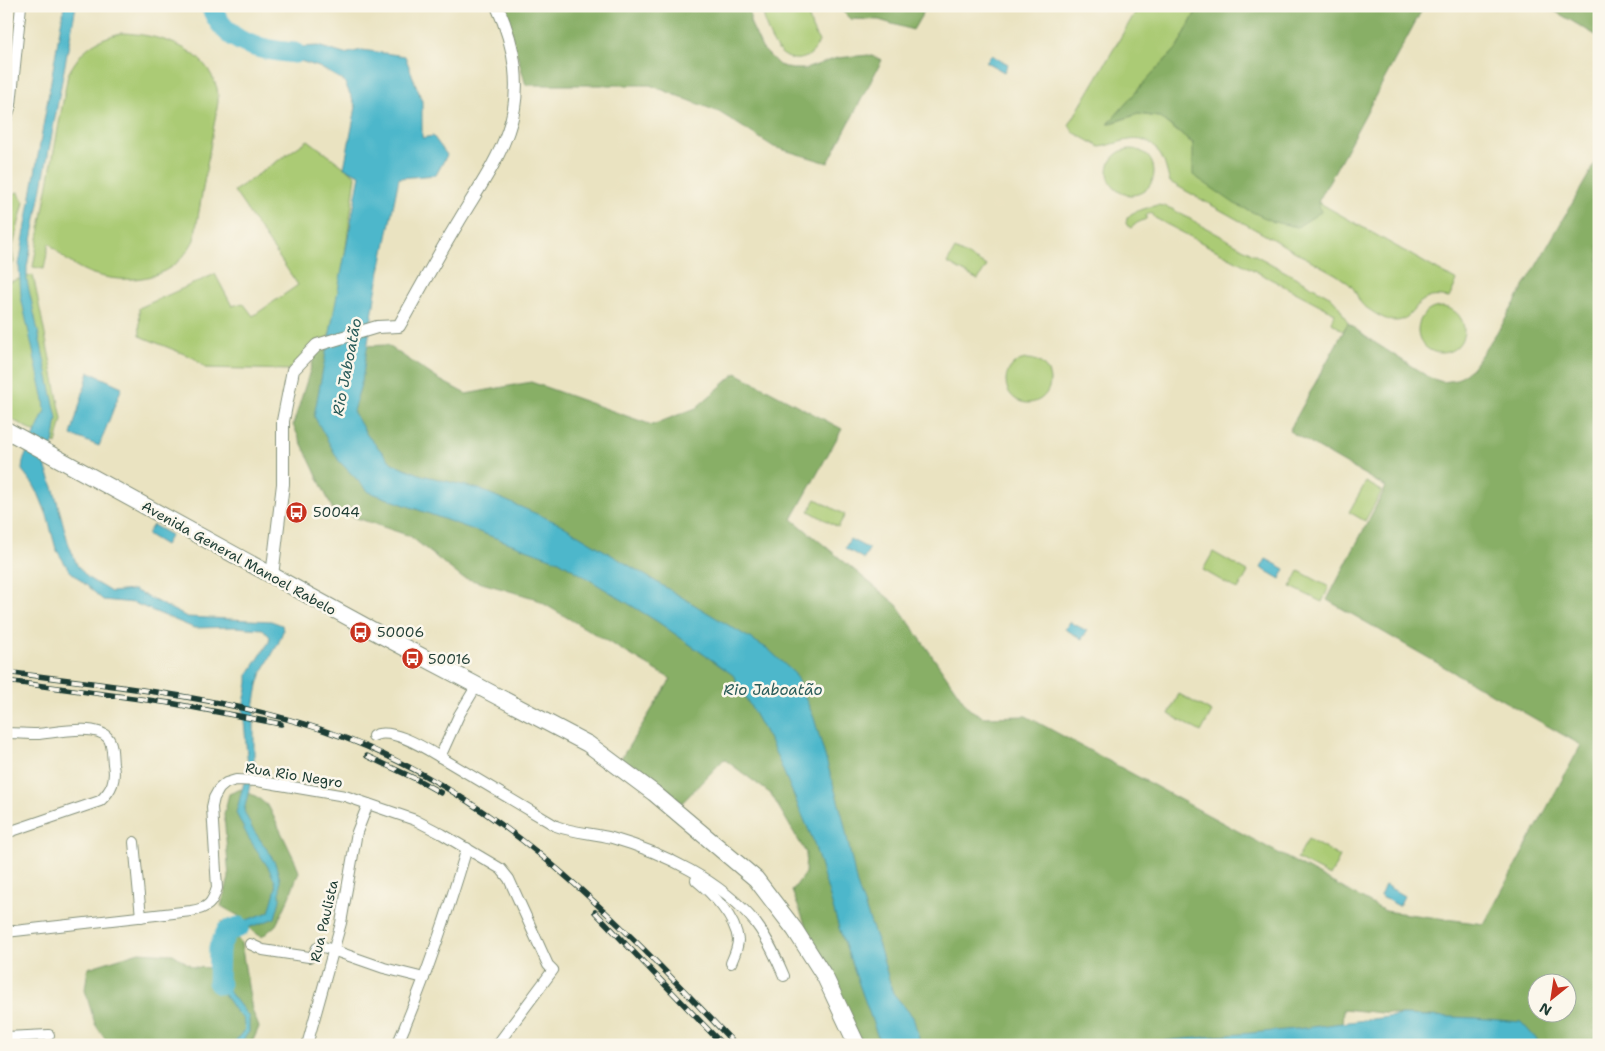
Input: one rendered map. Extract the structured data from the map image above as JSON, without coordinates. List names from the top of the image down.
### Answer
{
  "streets": {
    "main road": ["Avenida General Manoel Rabelo"],
    "street": ["Rua Rio Negro", "Rua Paulista"]
  },
  "crossings": [
    ["Rua Rio Negro", "Rua Paulista"]
  ],
  "water": ["Rio Jaboatão"],
  "places": {
    "bus stop": ["50044", "50006", "50016"]
  },
  "north": "bottom left"
}
